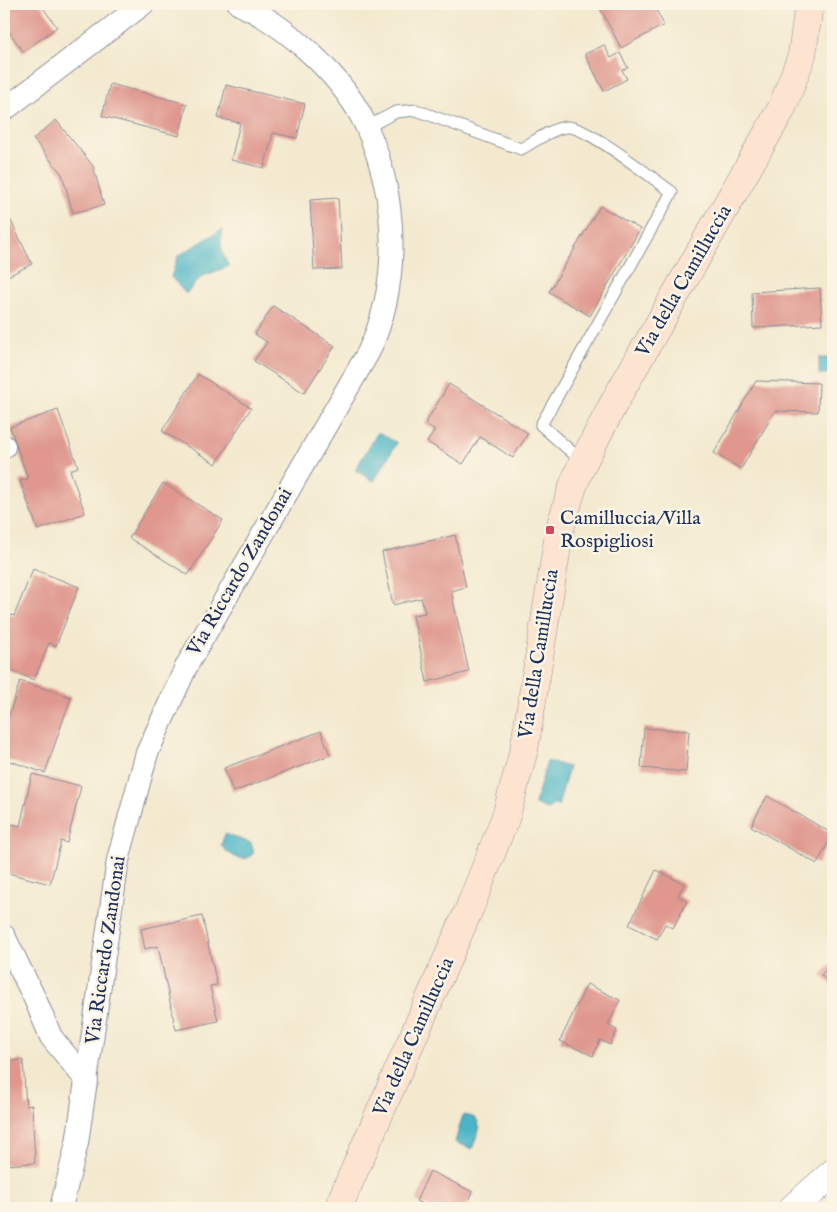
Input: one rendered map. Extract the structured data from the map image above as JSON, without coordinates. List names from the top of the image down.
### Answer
{
  "streets": {
    "main road": ["Via della Camilluccia"],
    "street": ["Via Riccardo Zandonai"]
  },
  "places": {
    "transit": ["Camilluccia/Villa Rospigliosi"]
  }
}
